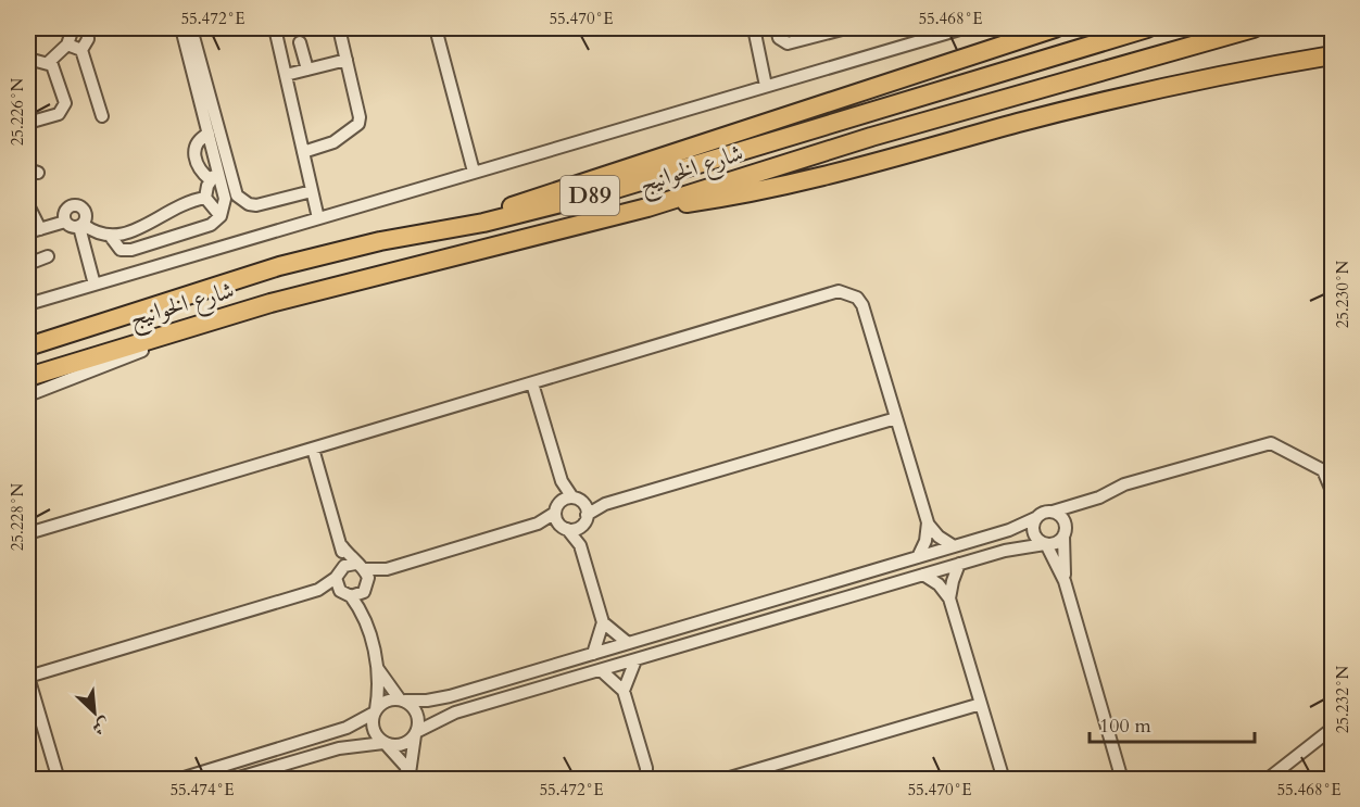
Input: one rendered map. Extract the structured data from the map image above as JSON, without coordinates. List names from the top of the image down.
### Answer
{
  "streets": {
    "highway": ["شارع الخوانيج", "D89"]
  },
  "scale_bar": "100 m",
  "north": "bottom right",
  "coordinates": [
    "55.472°E",
    "55.470°E",
    "55.468°E",
    "25.226°N",
    "25.230°N",
    "25.228°N",
    "25.232°N",
    "55.474°E"
  ]
}
